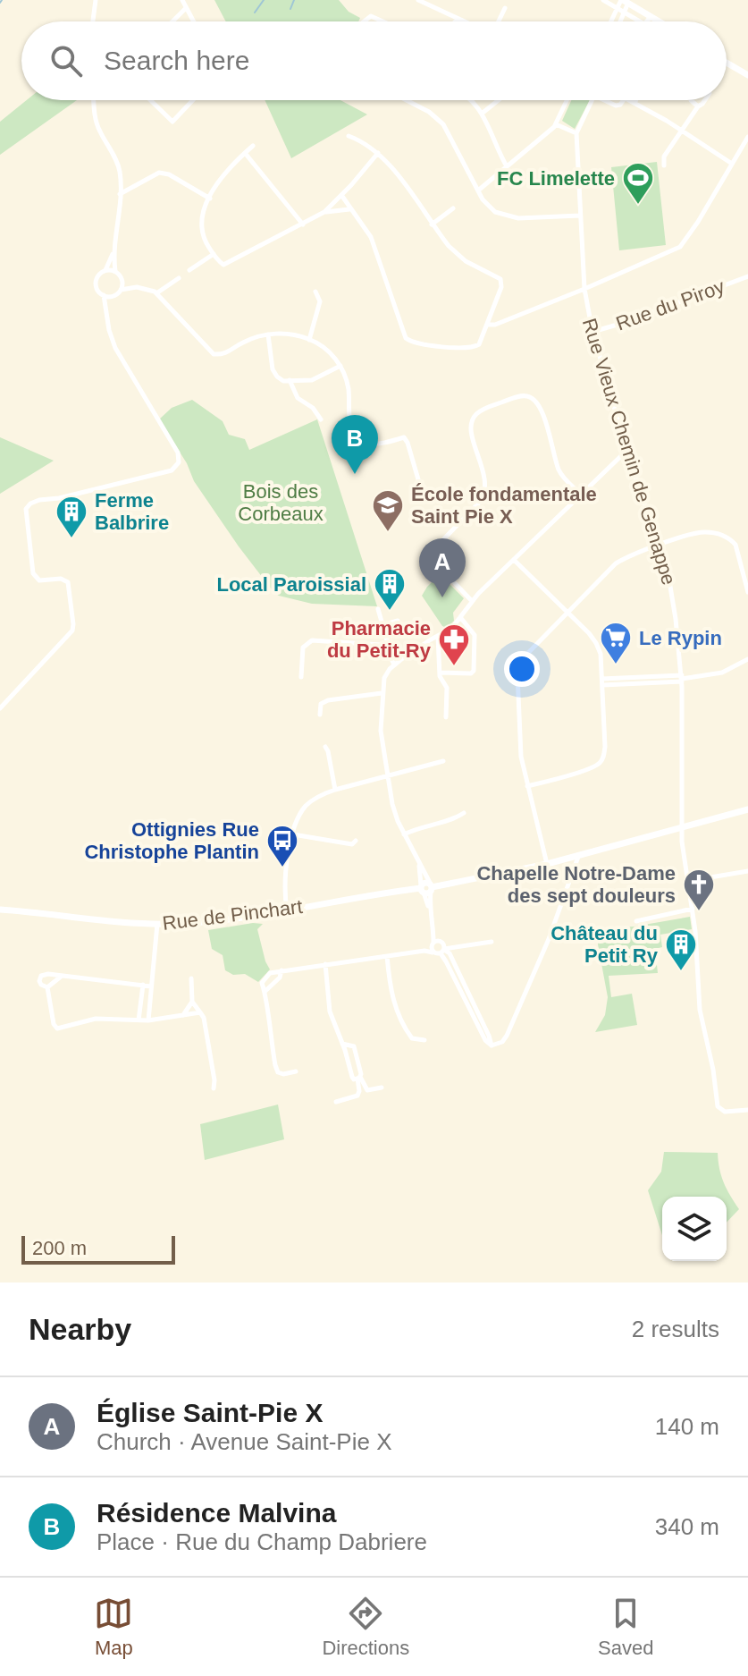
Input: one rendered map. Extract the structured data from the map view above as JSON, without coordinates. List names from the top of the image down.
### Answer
{
  "streets": {
    "main road": ["Rue de Pinchart"],
    "street": ["Rue du Piroy", "Rue Vieux Chemin de Genappe"]
  },
  "crossings": [
    ["Rue du Piroy", "Rue Vieux Chemin de Genappe"],
    ["Rue Vieux Chemin de Genappe", "Rue de Pinchart"]
  ],
  "parks": ["Bois des Corbeaux"],
  "places": {
    "sports": ["FC Limelette"],
    "school or university": ["École fondamentale Saint Pie X"],
    "building": ["Ferme Balbrire", "Local Paroissial", "Château du Petit Ry"],
    "supermarket": ["Le Rypin"],
    "pharmacy": ["Pharmacie du Petit-Ry"],
    "bus stop": ["Ottignies Rue Christophe Plantin"],
    "church": ["Chapelle Notre-Dame des sept douleurs"]
  },
  "scale_bar": "200 m",
  "page": {
    "search": "Search here",
    "pins": ["B", "A"],
    "scale": "200 m",
    "heading": ["Nearby", "2 results"],
    "list": [
      {
        "mark": "A",
        "name": "Église Saint-Pie X",
        "note": "Church · Avenue Saint-Pie X",
        "value": "140 m"
      },
      {
        "mark": "B",
        "name": "Résidence Malvina",
        "note": "Place · Rue du Champ Dabriere",
        "value": "340 m"
      }
    ],
    "nav": ["Map", "Directions", "Saved"]
  }
}
